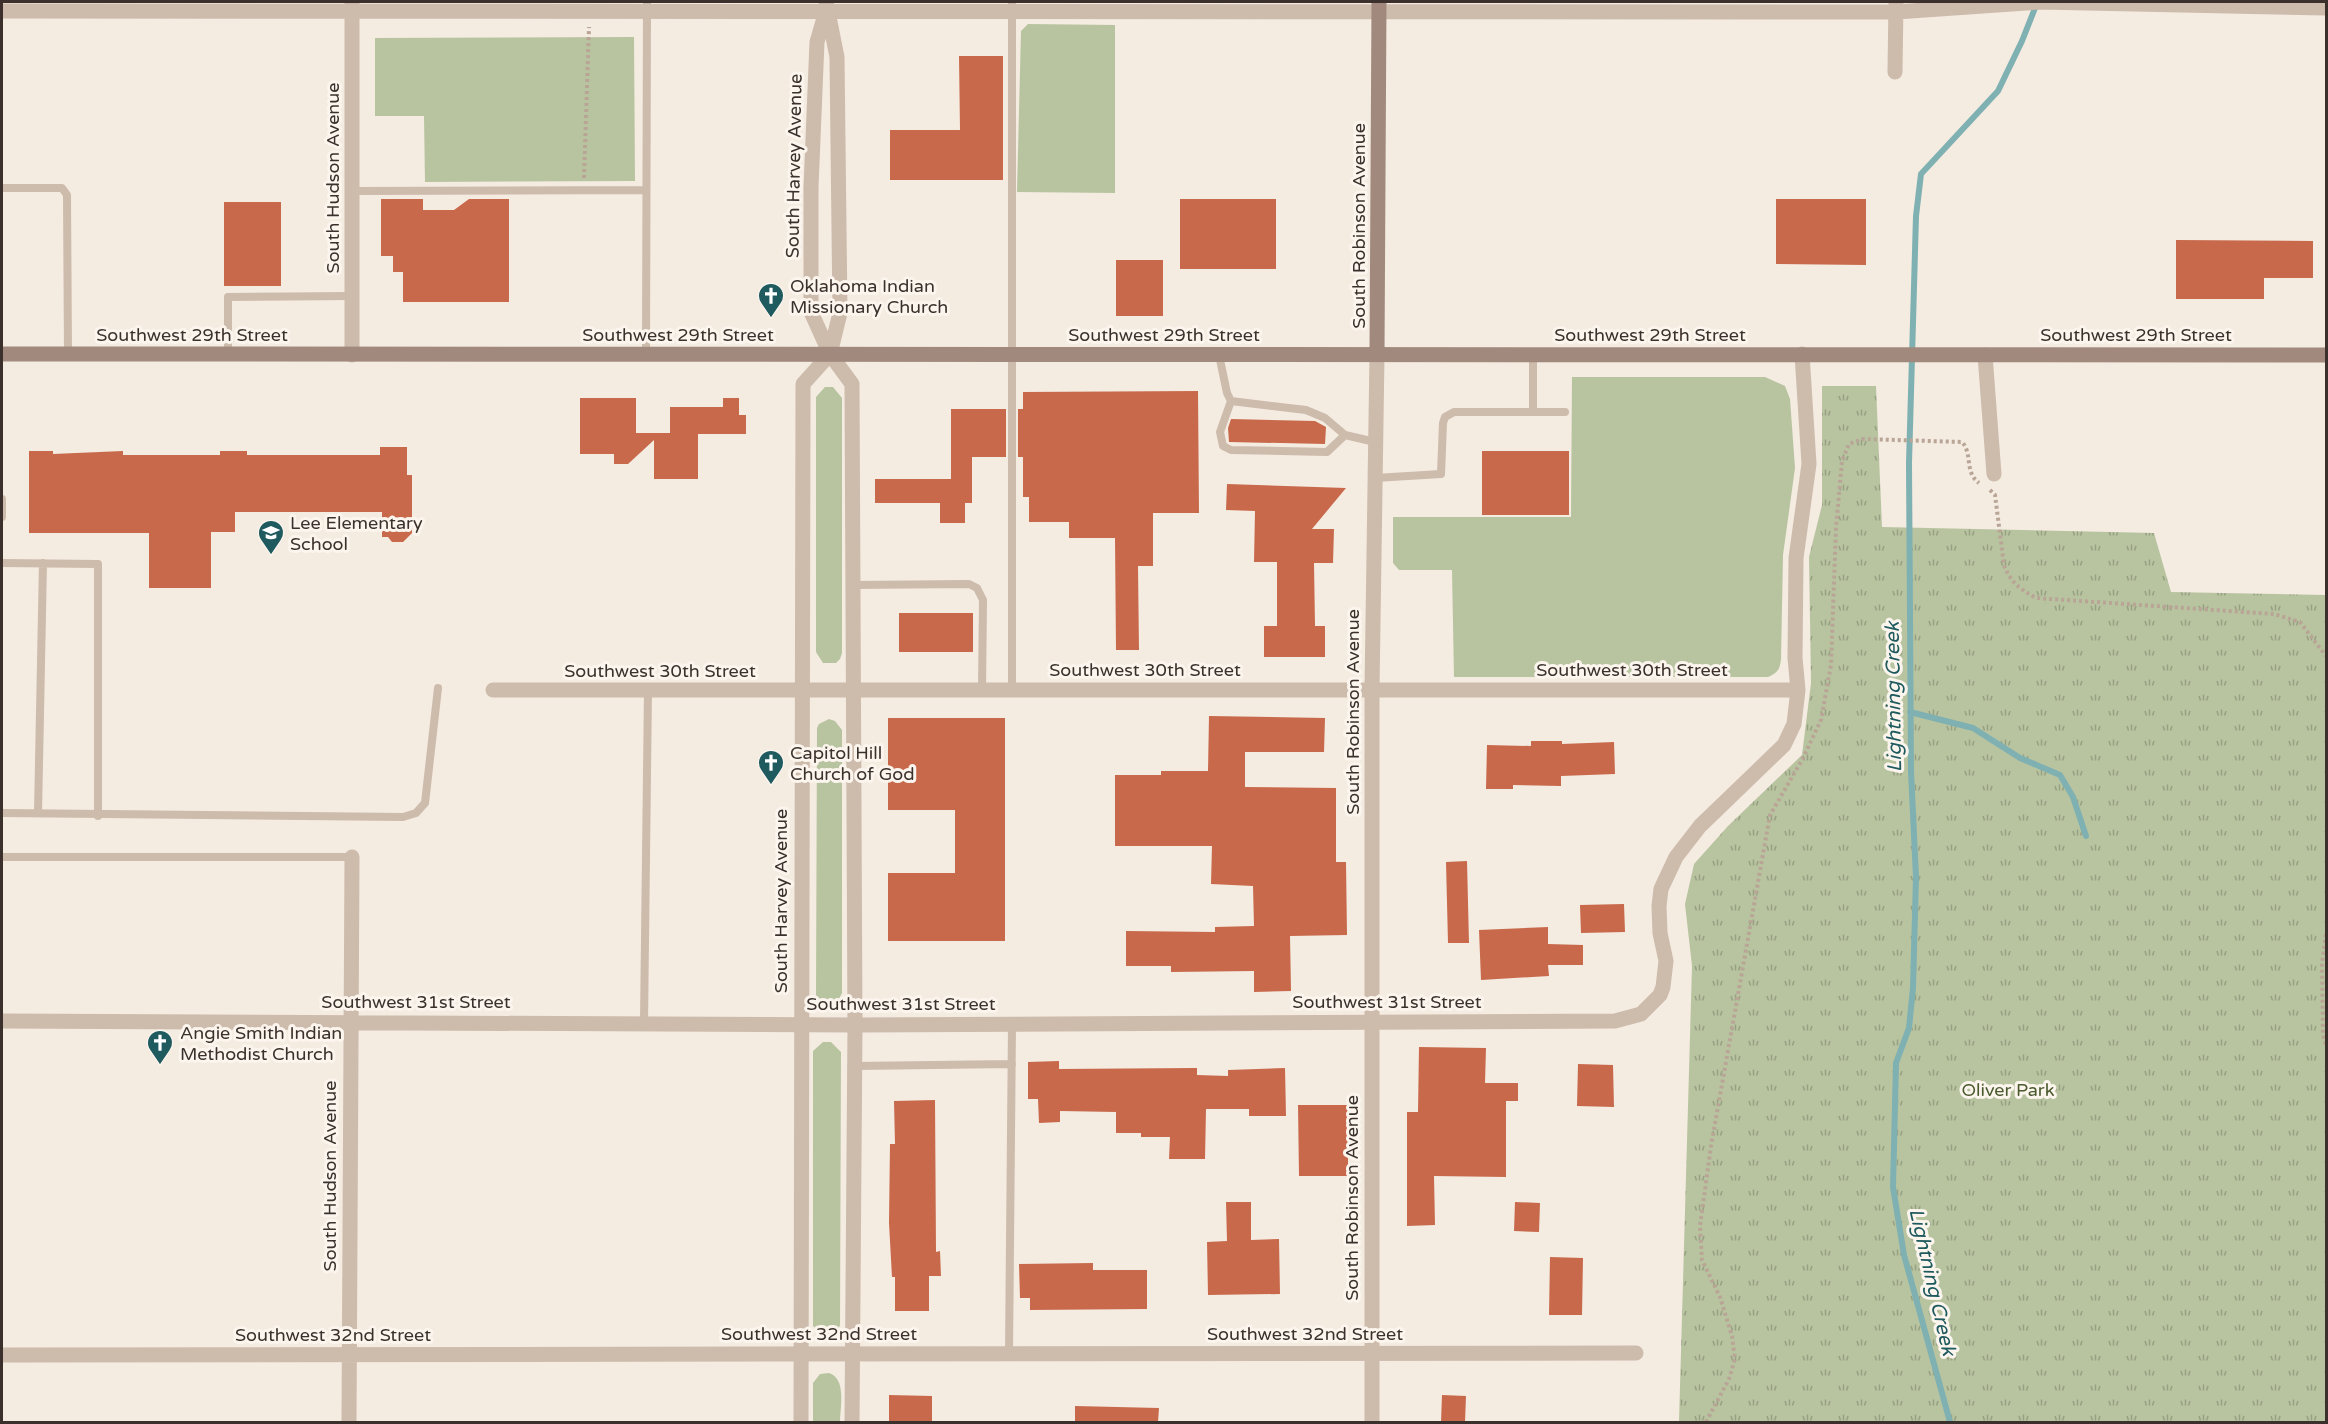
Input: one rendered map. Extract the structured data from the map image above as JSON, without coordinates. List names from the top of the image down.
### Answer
{
  "streets": {
    "main road": ["South Robinson Avenue", "Southwest 29th Street"],
    "street": [
      "South Harvey Avenue",
      "South Hudson Avenue",
      "Southwest 30th Street",
      "Southwest 31st Street",
      "Southwest 32nd Street"
    ]
  },
  "crossings": [
    ["South Harvey Avenue", "Southwest 29th Street"],
    ["South Harvey Avenue", "Southwest 30th Street"],
    ["South Harvey Avenue", "Southwest 31st Street"],
    ["South Harvey Avenue", "Southwest 32nd Street"],
    ["South Hudson Avenue", "Southwest 29th Street"],
    ["South Hudson Avenue", "Southwest 31st Street"],
    ["South Hudson Avenue", "Southwest 32nd Street"],
    ["South Robinson Avenue", "Southwest 29th Street"],
    ["South Robinson Avenue", "Southwest 30th Street"],
    ["South Robinson Avenue", "Southwest 31st Street"],
    ["South Robinson Avenue", "Southwest 32nd Street"],
    ["Southwest 30th Street", "Southwest 31st Street"]
  ],
  "water": ["Lightning Creek"],
  "parks": ["Oliver Park"],
  "places": {
    "church": ["Oklahoma Indian Missionary Church", "Capitol Hill Church of God", "Angie Smith Indian Methodist Church"],
    "school or university": ["Lee Elementary School"]
  }
}
